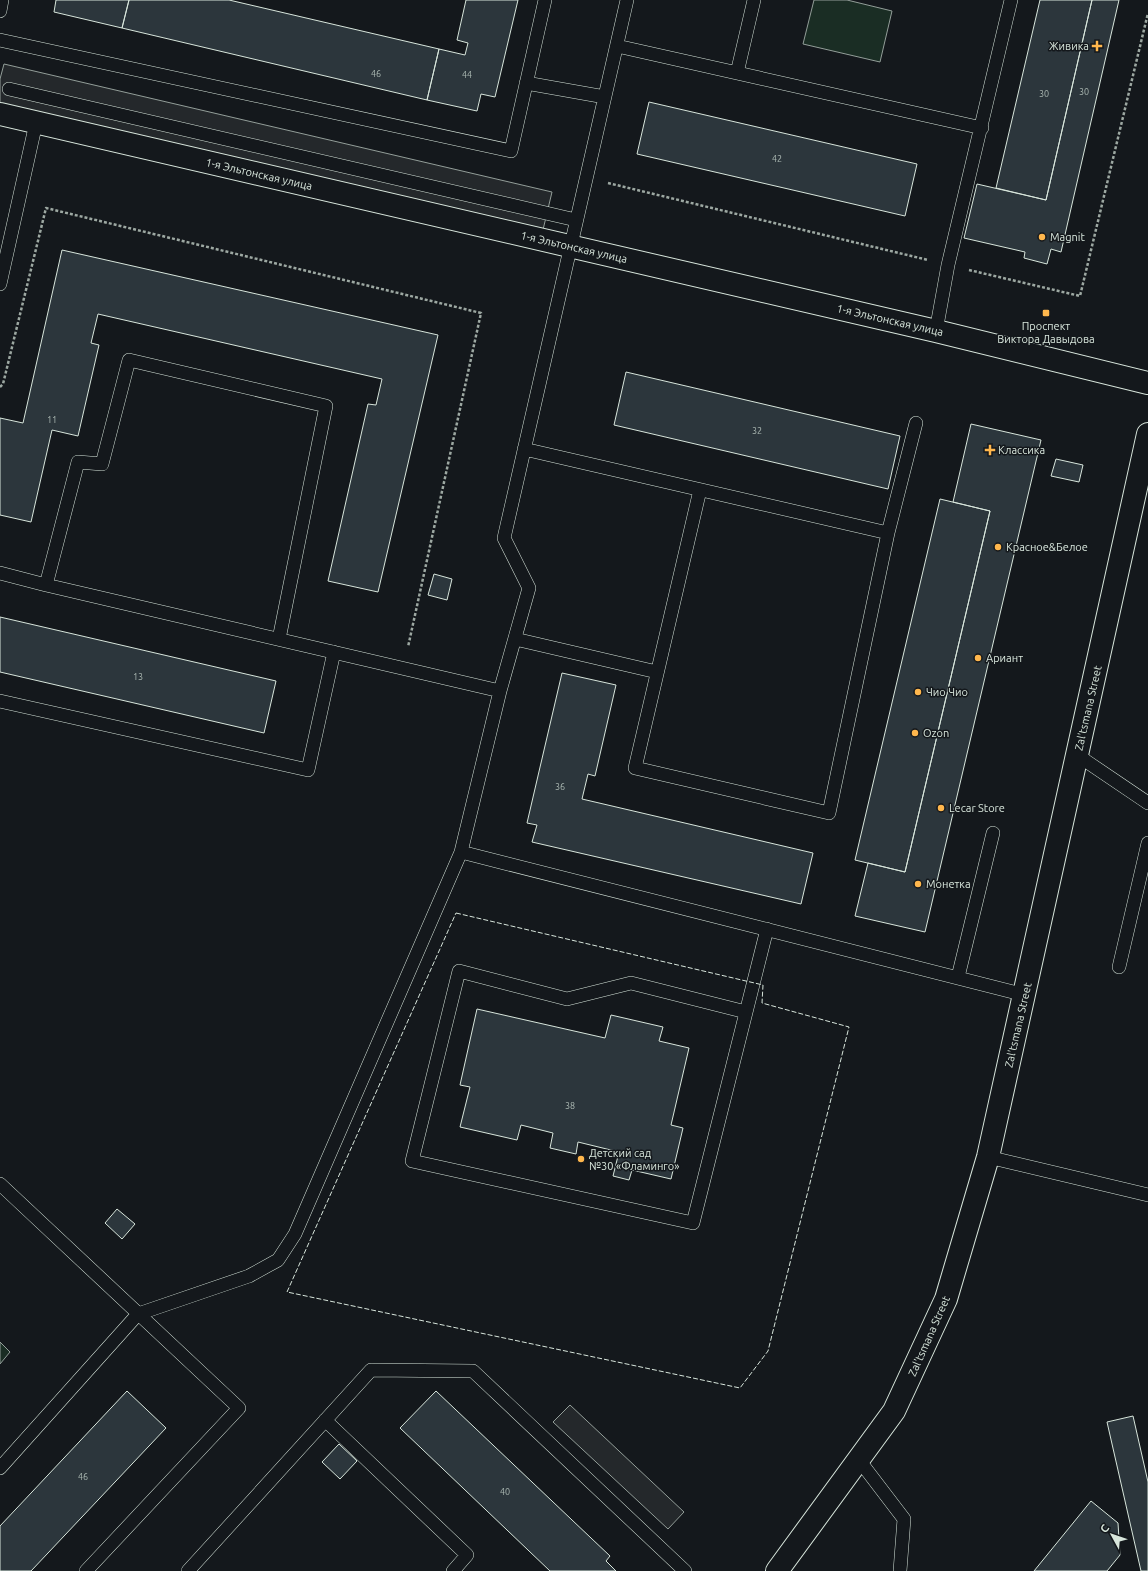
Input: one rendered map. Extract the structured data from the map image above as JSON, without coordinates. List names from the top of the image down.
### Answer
{
  "streets": {
    "street": ["1-я Эльтонская улица", "Zal'tsmana Street"]
  },
  "places": {
    "health": ["Живика", "Классика"],
    "other": [
      "Magnit",
      "Красное&Белое",
      "Ариант",
      "Чио Чио",
      "Ozon",
      "Lecar Store",
      "Монетка",
      "Детский сад №30 «Фламинго»"
    ],
    "transit": ["Проспект Виктора Давыдова"]
  },
  "house_numbers": [
    "46",
    "44",
    "30",
    "30",
    "42",
    "11",
    "32",
    "13",
    "36",
    "38",
    "46",
    "40"
  ],
  "north": "top left"
}
